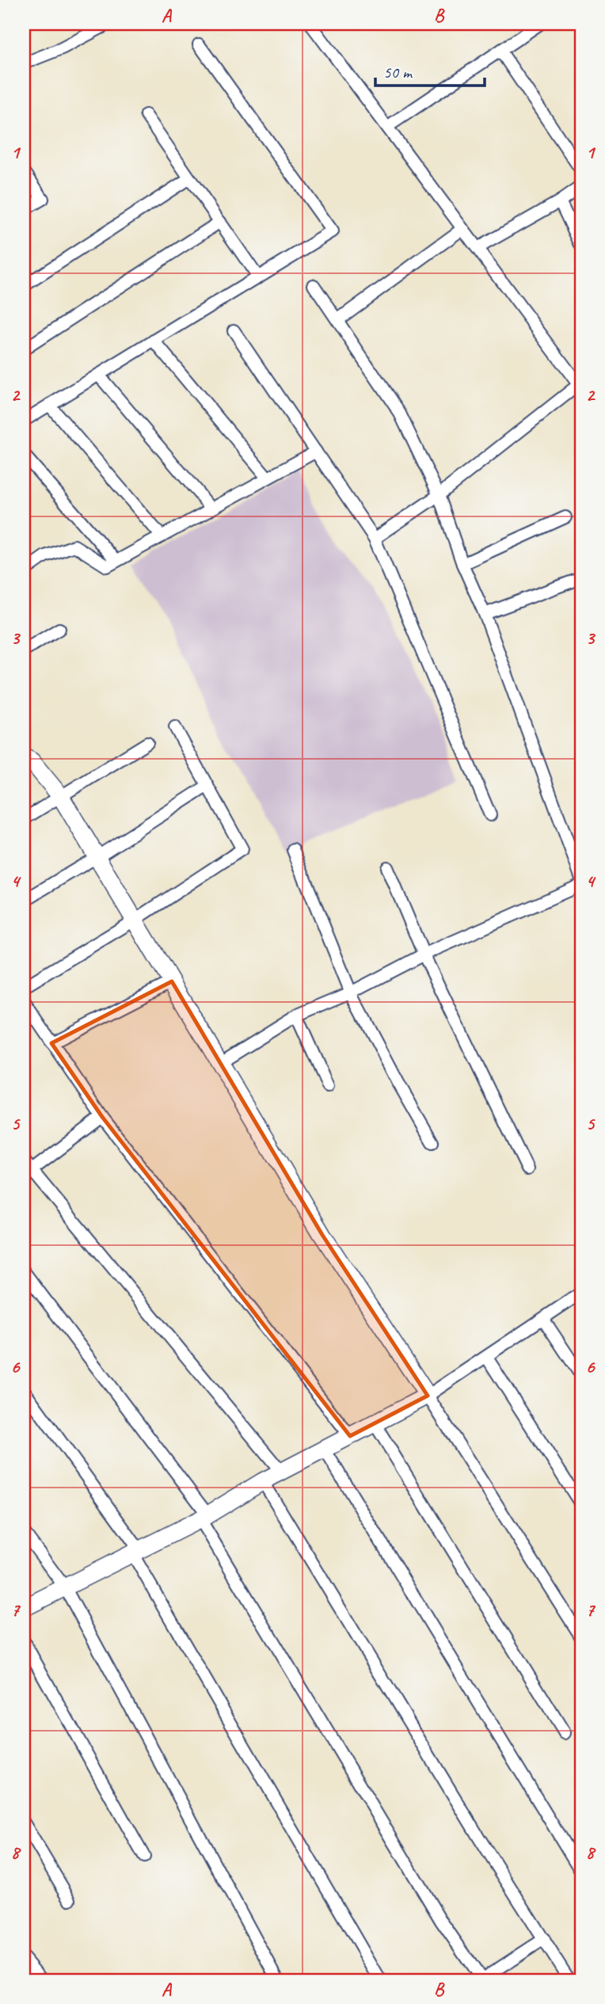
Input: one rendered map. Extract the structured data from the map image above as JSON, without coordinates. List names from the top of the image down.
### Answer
{
  "scale_bar": "50 m",
  "grid": {
    "columns": ["A", "B"],
    "rows": [
      "1",
      "2",
      "3",
      "4",
      "5",
      "6",
      "7",
      "8"
    ]
  }
}
